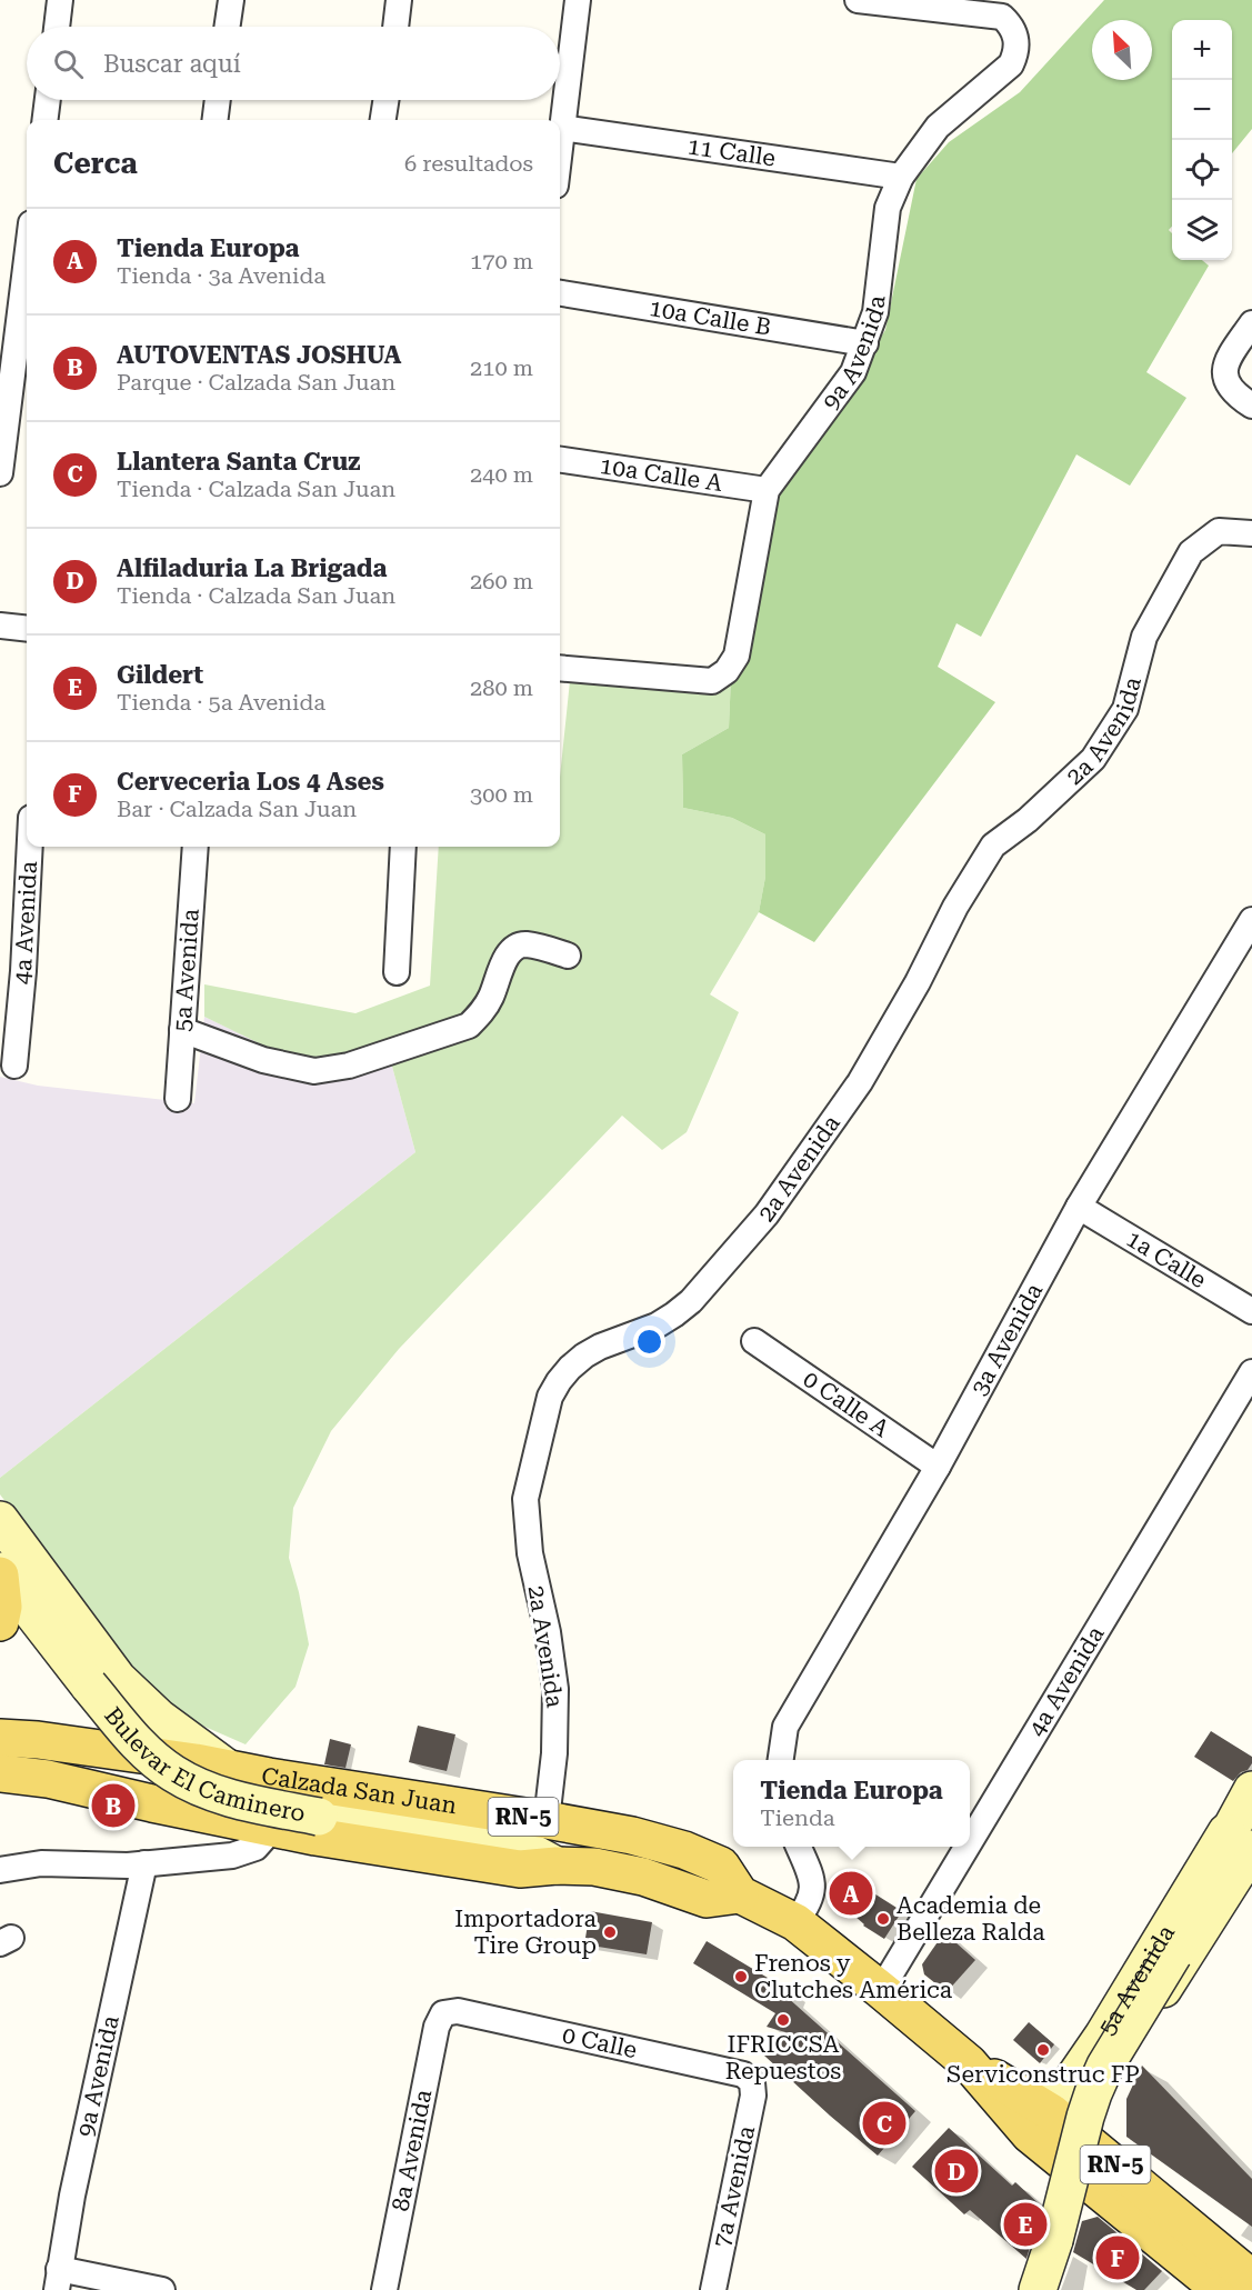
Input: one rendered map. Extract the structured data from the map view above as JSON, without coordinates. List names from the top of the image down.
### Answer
{
  "streets": {
    "main road": [
      "5a Avenida",
      "Bulevar El Caminero",
      "Calzada San Juan",
      "RN-5"
    ],
    "street": [
      "11 Calle",
      "10a Calle B",
      "9a Avenida",
      "10a Calle A",
      "2a Avenida",
      "4a Avenida",
      "1a Calle",
      "3a Avenida",
      "0 Calle A",
      "0 Calle",
      "8a Avenida",
      "7a Avenida"
    ]
  },
  "crossings": [
    ["11 Calle", "9a Avenida"],
    ["10a Calle B", "9a Avenida"],
    ["9a Avenida", "10a Calle A"],
    ["2a Avenida", "Calzada San Juan"],
    ["4a Avenida", "RN-5"],
    ["5a Avenida", "RN-5"],
    ["1a Calle", "3a Avenida"],
    ["3a Avenida", "0 Calle A"],
    ["Bulevar El Caminero", "Calzada San Juan"],
    ["Bulevar El Caminero", "RN-5"],
    ["Calzada San Juan", "RN-5"],
    ["0 Calle", "8a Avenida"],
    ["0 Calle", "7a Avenida"]
  ],
  "places": [
    "Academia de Belleza Ralda",
    "Importadora Tire Group",
    "Frenos y Clutches América",
    "IFRICCSA Repuestos",
    "Serviconstruc FP"
  ],
  "north": "top left",
  "page": {
    "map_buttons": ["+", "−"],
    "search": "Buscar aquí",
    "heading": ["Cerca", "6 resultados"],
    "list": [
      {
        "mark": "A",
        "name": "Tienda Europa",
        "note": "Tienda · 3a Avenida",
        "value": "170 m"
      },
      {
        "mark": "B",
        "name": "AUTOVENTAS JOSHUA",
        "note": "Parque · Calzada San Juan",
        "value": "210 m"
      },
      {
        "mark": "C",
        "name": "Llantera Santa Cruz",
        "note": "Tienda · Calzada San Juan",
        "value": "240 m"
      },
      {
        "mark": "D",
        "name": "Alfiladuria La Brigada",
        "note": "Tienda · Calzada San Juan",
        "value": "260 m"
      },
      {
        "mark": "E",
        "name": "Gildert",
        "note": "Tienda · 5a Avenida",
        "value": "280 m"
      },
      {
        "mark": "F",
        "name": "Cerveceria Los 4 Ases",
        "note": "Bar · Calzada San Juan",
        "value": "300 m"
      }
    ],
    "popup": ["Tienda Europa", "Tienda"],
    "pins": [
      "B",
      "A",
      "C",
      "D",
      "E",
      "F"
    ]
  }
}
